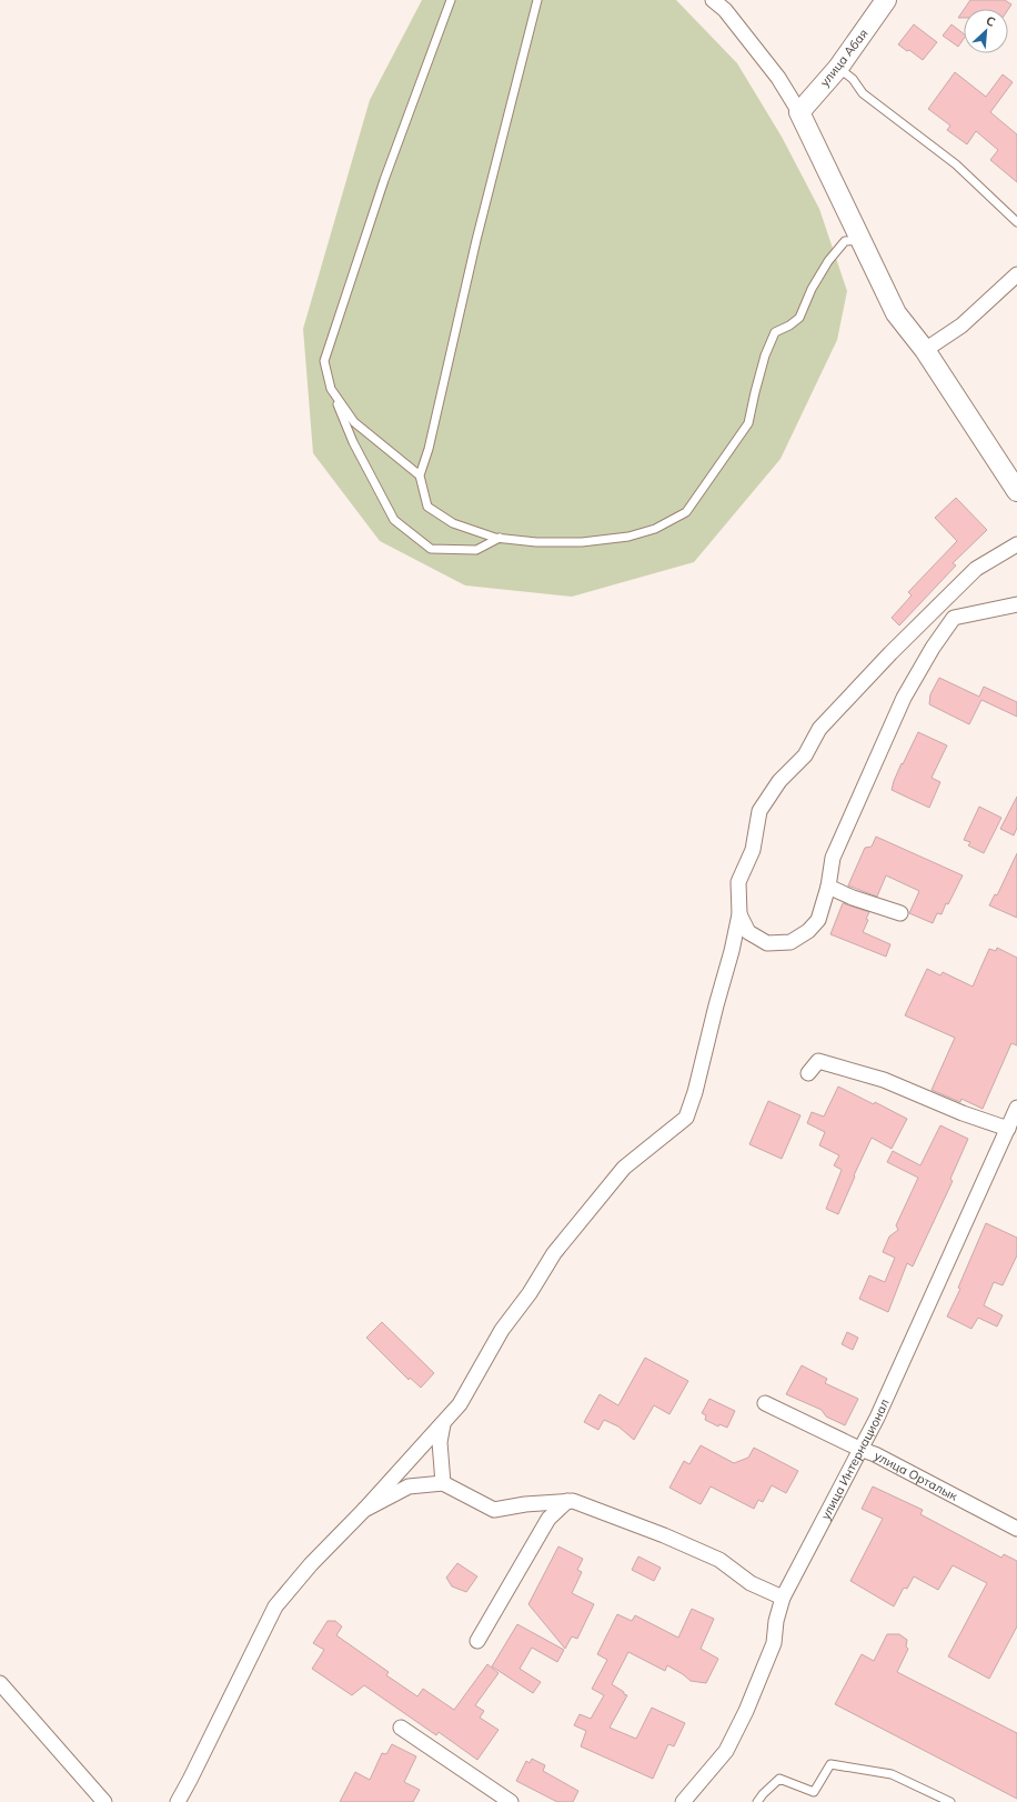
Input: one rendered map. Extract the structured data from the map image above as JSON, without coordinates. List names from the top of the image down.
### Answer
{
  "streets": {
    "street": ["улица Абая", "улица Интернационал", "улица Орталык"]
  },
  "crossings": [
    ["улица Интернационал", "улица Орталык"]
  ],
  "north": "top right"
}
